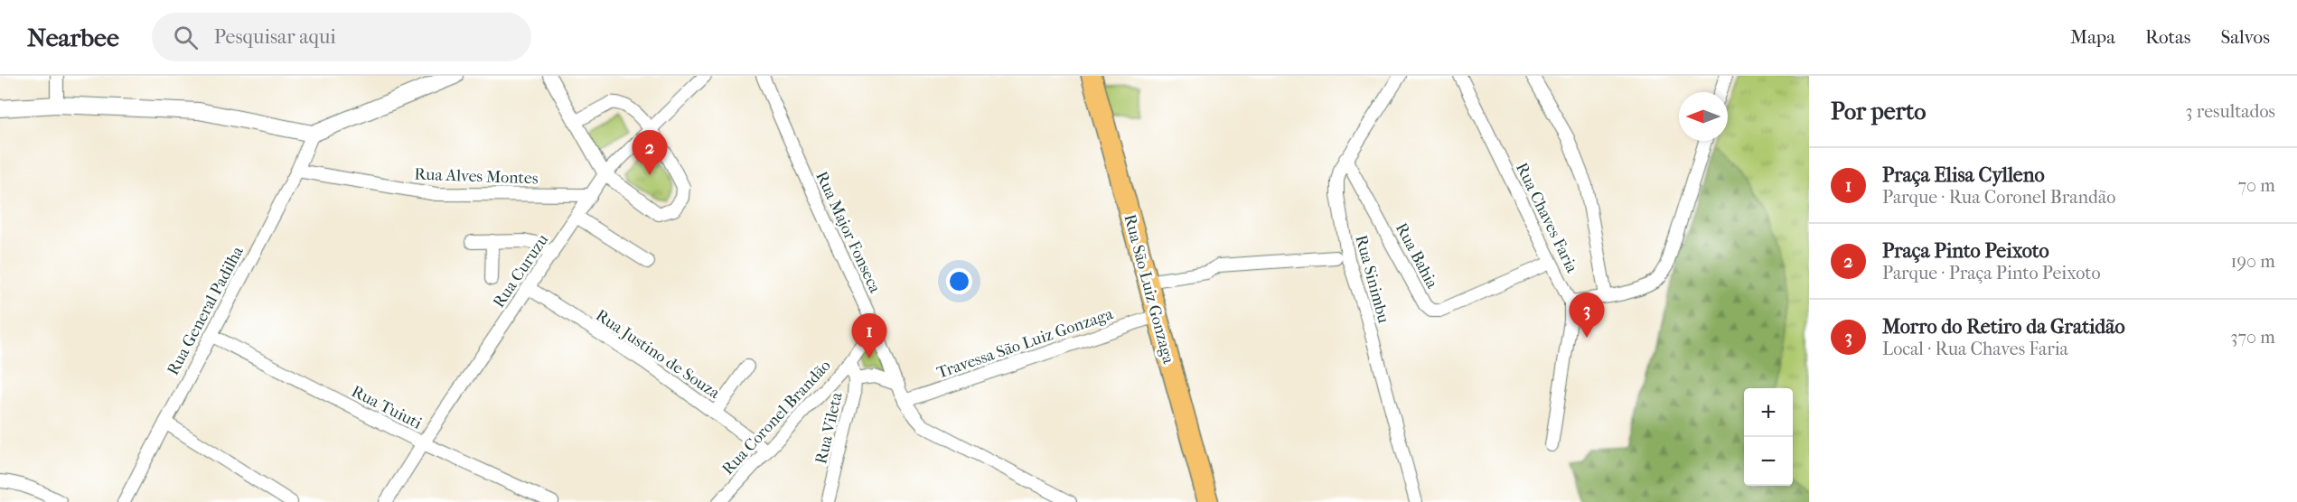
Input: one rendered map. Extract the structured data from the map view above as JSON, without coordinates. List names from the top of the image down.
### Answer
{
  "streets": {
    "main road": ["Rua São Luiz Gonzaga"],
    "street": [
      "Rua Alves Montes",
      "Rua Chaves Faria",
      "Rua Major Fonseca",
      "Rua Bahia",
      "Rua Curuzu",
      "Rua Sinimbu",
      "Rua General Padilha",
      "Travessa São Luiz Gonzaga",
      "Rua Justino de Souza",
      "Rua Tuiuti",
      "Rua Coronel Brandão",
      "Rua Vileta"
    ]
  },
  "crossings": [
    ["Rua Alves Montes", "Rua Curuzu"],
    ["Rua Alves Montes", "Rua General Padilha"],
    ["Rua Chaves Faria", "Rua Bahia"],
    ["Rua Major Fonseca", "Travessa São Luiz Gonzaga"],
    ["Rua Major Fonseca", "Rua Coronel Brandão"],
    ["Rua Bahia", "Rua Sinimbu"],
    ["Rua Curuzu", "Rua Justino de Souza"],
    ["Rua Curuzu", "Rua Tuiuti"],
    ["Rua São Luiz Gonzaga", "Travessa São Luiz Gonzaga"],
    ["Rua General Padilha", "Rua Tuiuti"],
    ["Rua Justino de Souza", "Rua Coronel Brandão"],
    ["Rua Coronel Brandão", "Rua Vileta"]
  ],
  "north": "left",
  "page": {
    "header": "Nearbee",
    "search": "Pesquisar aqui",
    "nav": ["Mapa", "Rotas", "Salvos"],
    "heading": ["Por perto", "3 resultados"],
    "pins": ["2", "3", "1"],
    "list": [
      {
        "mark": "1",
        "name": "Praça Elisa Cylleno",
        "note": "Parque · Rua Coronel Brandão",
        "value": "70 m"
      },
      {
        "mark": "2",
        "name": "Praça Pinto Peixoto",
        "note": "Parque · Praça Pinto Peixoto",
        "value": "190 m"
      },
      {
        "mark": "3",
        "name": "Morro do Retiro da Gratidão",
        "note": "Local · Rua Chaves Faria",
        "value": "370 m"
      }
    ],
    "map_buttons": ["+", "−"]
  }
}
